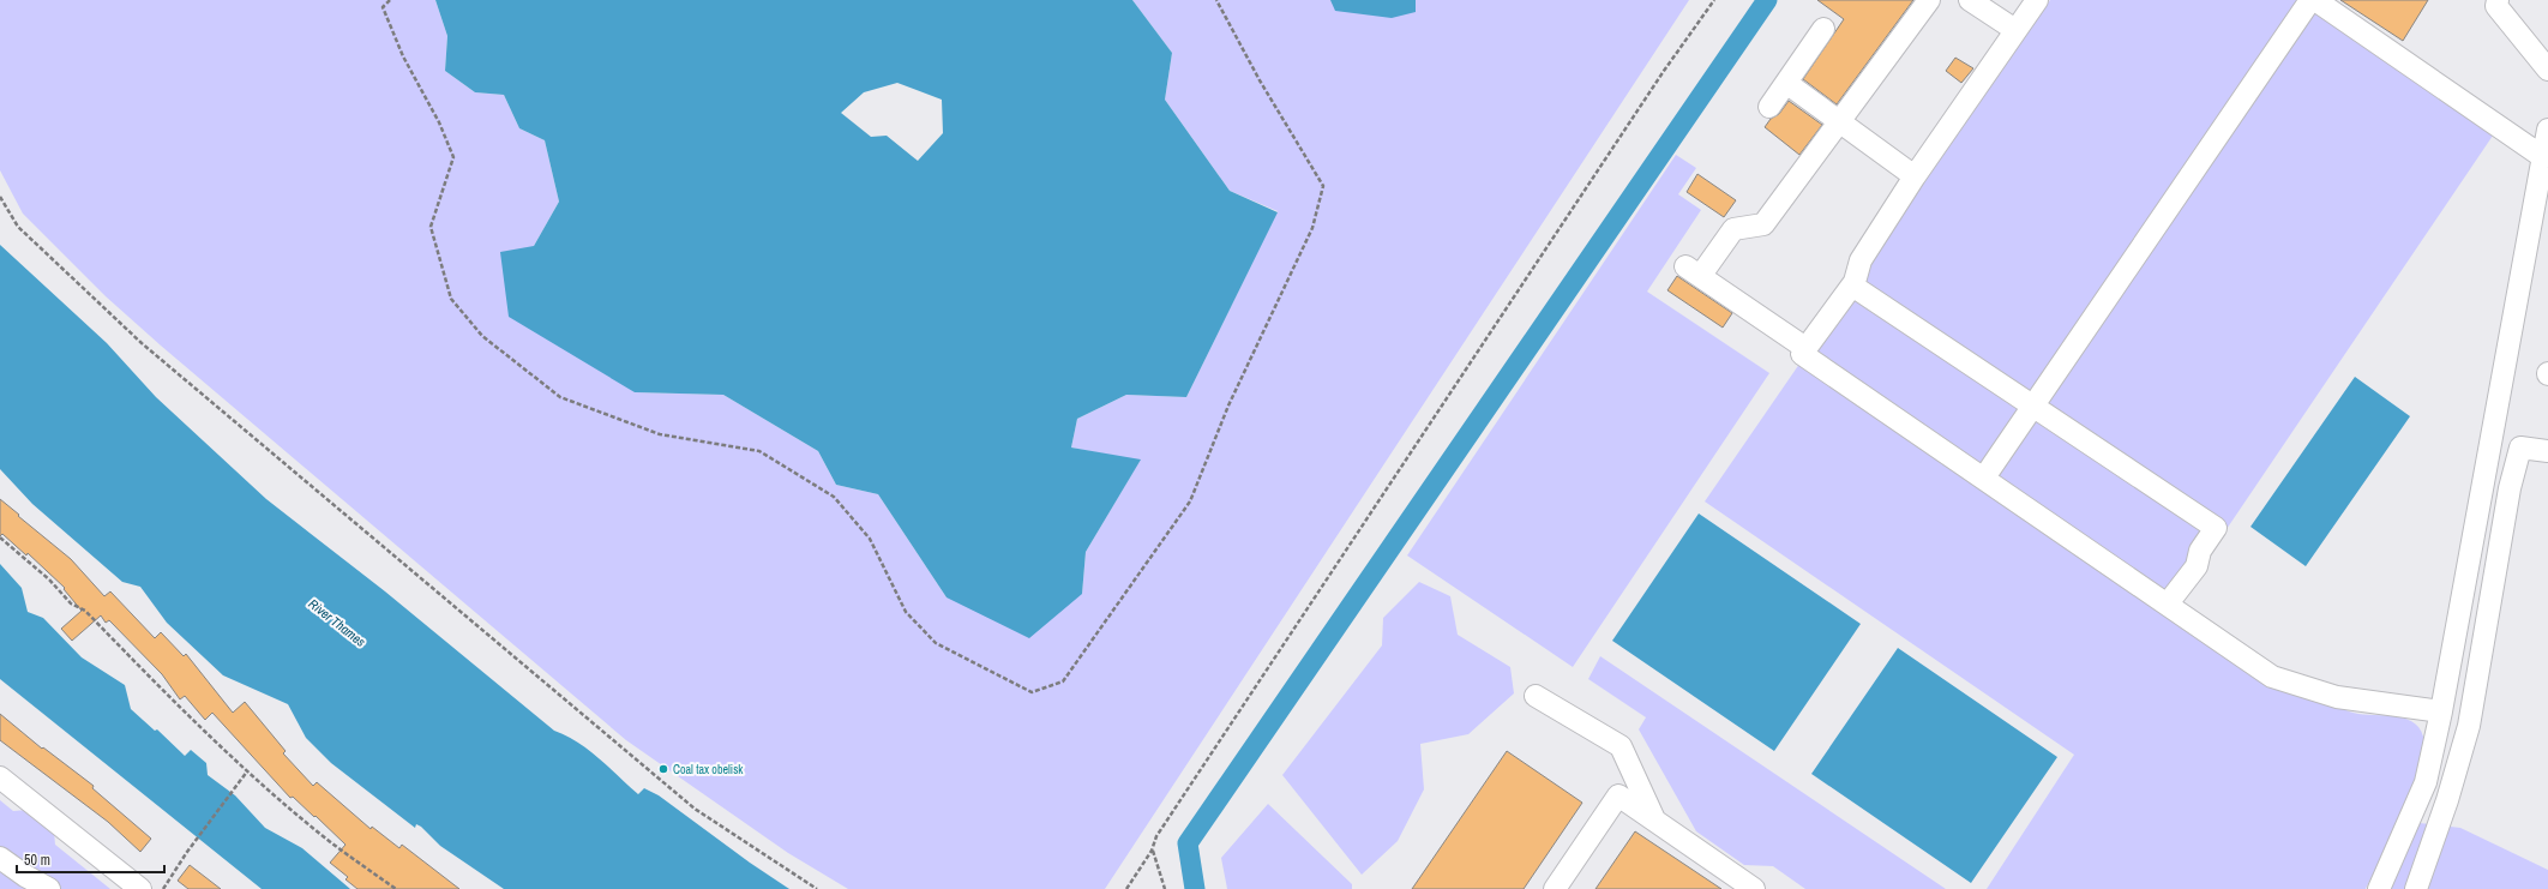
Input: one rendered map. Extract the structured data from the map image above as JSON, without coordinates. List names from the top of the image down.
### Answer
{
  "water": ["River Thames"],
  "places": ["Coal tax obelisk"],
  "scale_bar": "50 m"
}
